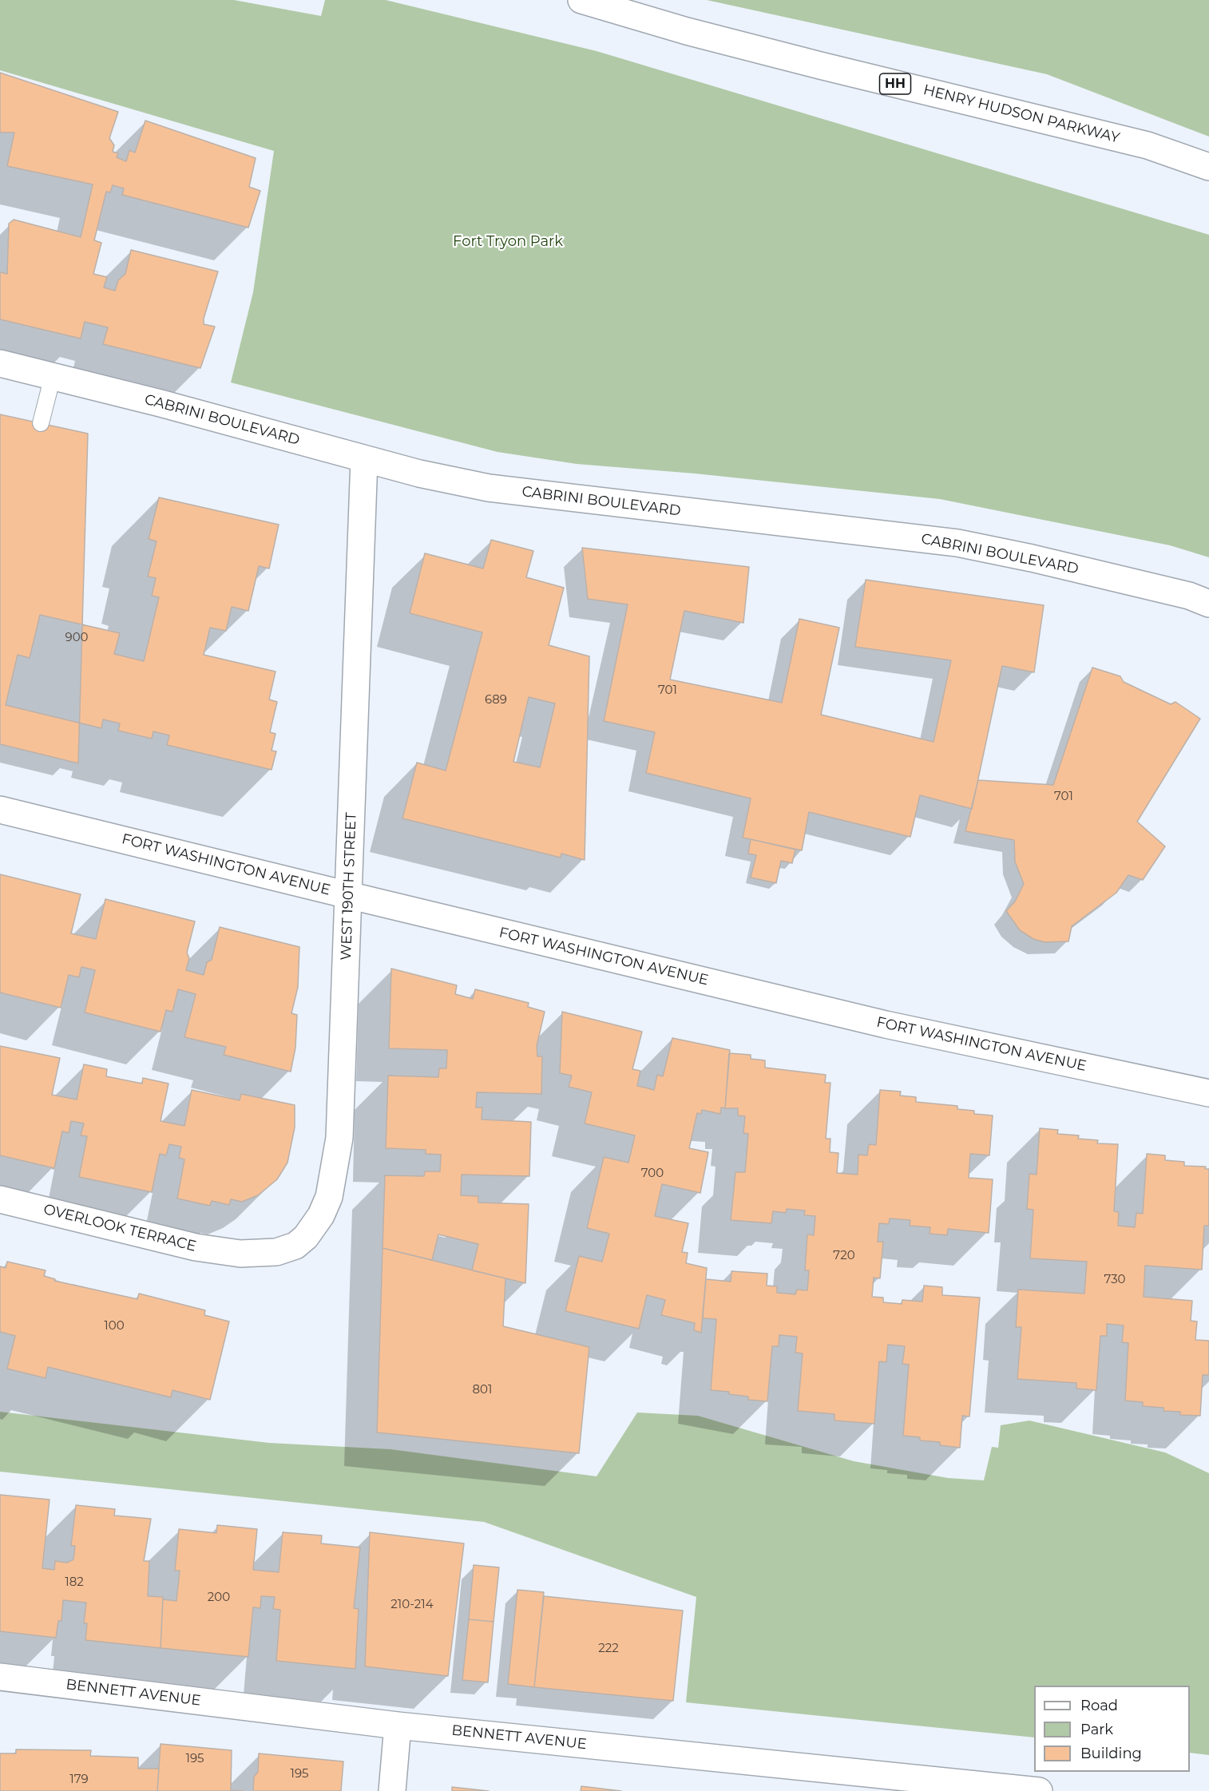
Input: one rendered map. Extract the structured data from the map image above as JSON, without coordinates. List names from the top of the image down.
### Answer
{
  "streets": {
    "main road": [
      "HH",
      "HENRY HUDSON PARKWAY",
      "CABRINI BOULEVARD",
      "FORT WASHINGTON AVENUE",
      "WEST 190TH STREET",
      "OVERLOOK TERRACE",
      "BENNETT AVENUE"
    ]
  },
  "crossings": [
    ["CABRINI BOULEVARD", "WEST 190TH STREET"],
    ["FORT WASHINGTON AVENUE", "WEST 190TH STREET"],
    ["WEST 190TH STREET", "OVERLOOK TERRACE"]
  ],
  "parks": ["Fort Tryon Park"],
  "house_numbers": [
    "900",
    "701",
    "689",
    "701",
    "700",
    "720",
    "730",
    "100",
    "801",
    "182",
    "200",
    "210-214",
    "222",
    "195",
    "195",
    "179"
  ],
  "legend": ["Road", "Park", "Building"]
}
